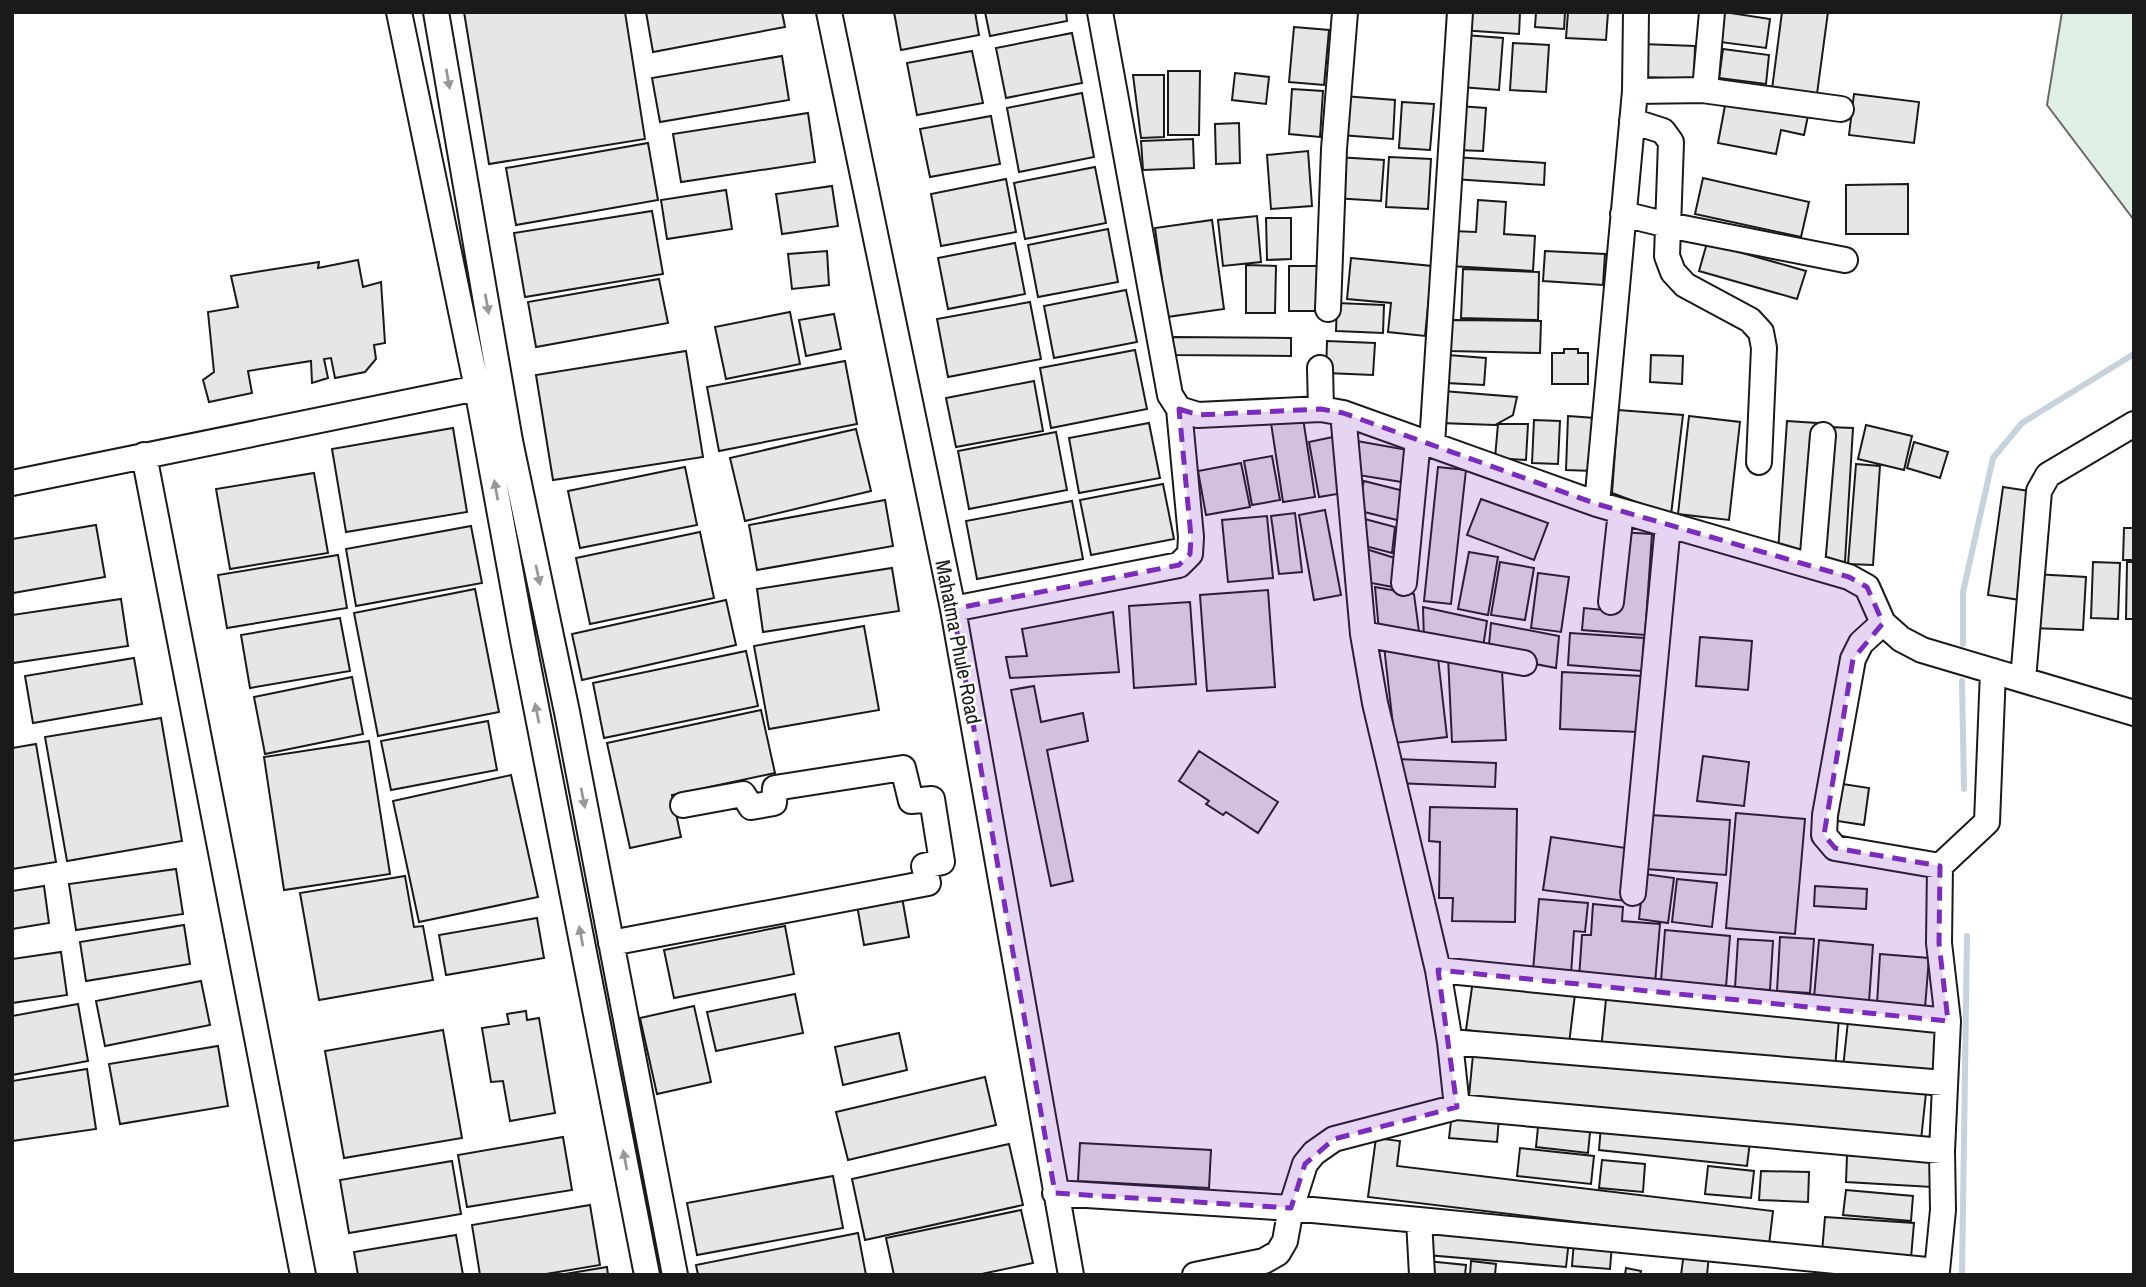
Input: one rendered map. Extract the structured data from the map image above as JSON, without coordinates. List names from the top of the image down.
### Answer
{
  "streets": {
    "street": ["Mahatma Phule Road"]
  }
}
